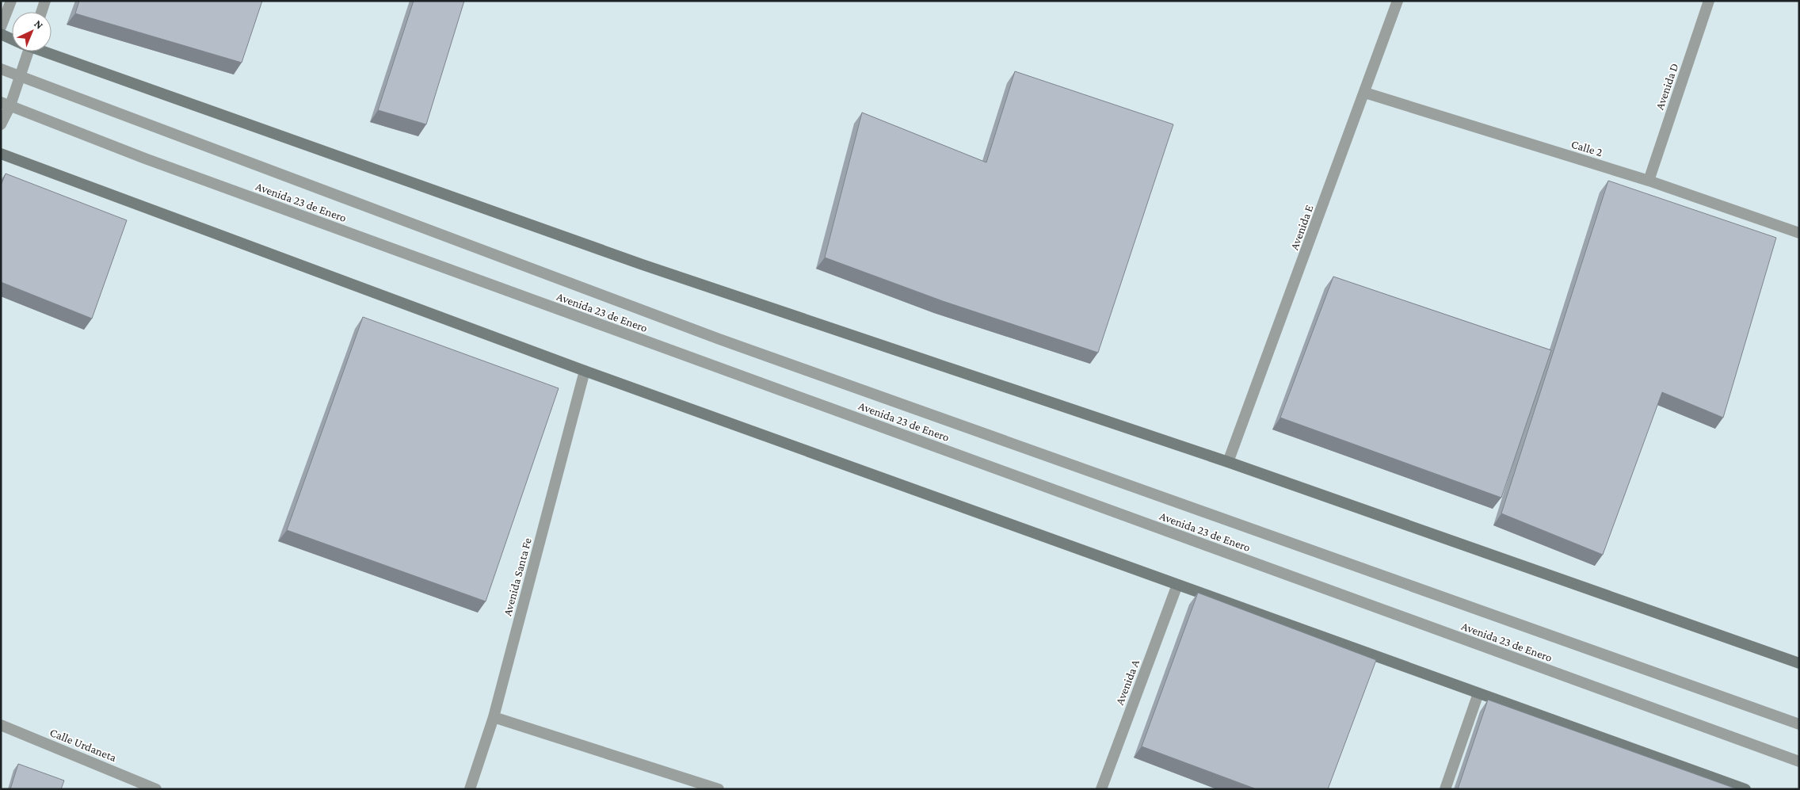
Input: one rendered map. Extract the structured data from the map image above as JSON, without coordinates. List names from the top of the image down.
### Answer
{
  "streets": {
    "street": [
      "Avenida D",
      "Calle 2",
      "Avenida 23 de Enero",
      "Avenida E",
      "Avenida Santa Fe",
      "Avenida A",
      "Calle Urdaneta"
    ]
  },
  "crossings": [
    ["Avenida D", "Calle 2"],
    ["Calle 2", "Avenida E"]
  ],
  "north": "top right"
}
